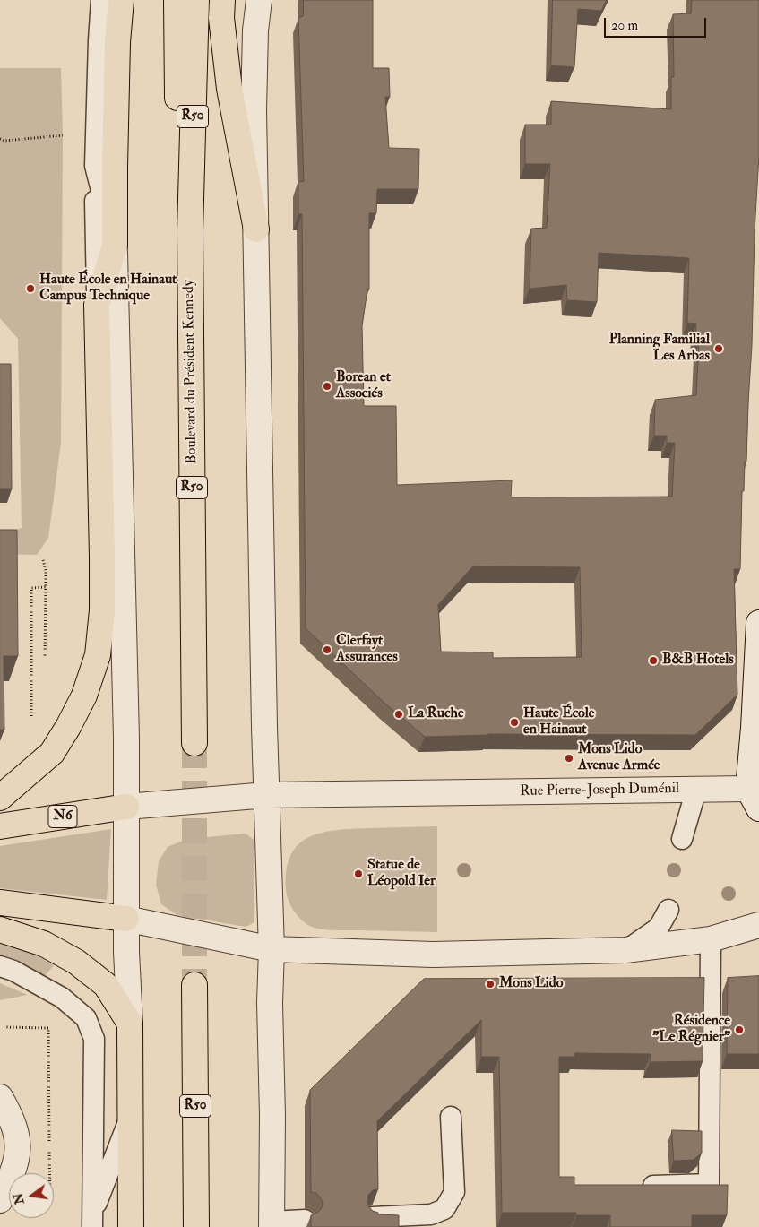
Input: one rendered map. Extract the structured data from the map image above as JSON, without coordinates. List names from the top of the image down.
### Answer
{
  "streets": {
    "main road": ["R50", "Boulevard du Président Kennedy", "N6"],
    "street": ["Rue Pierre-Joseph Duménil"]
  },
  "crossings": [
    ["Rue Pierre-Joseph Duménil", "N6"]
  ],
  "places": [
    "Haute École en Hainaut Campus Technique",
    "Planning Familial Les Arbas",
    "Borean et Associés",
    "Clerfayt Assurances",
    "B&B Hotels",
    "La Ruche",
    "Haute École en Hainaut",
    "Mons Lido Avenue Armée",
    "Statue de Léopold Ier",
    "Mons Lido",
    "Résidence \"Le Régnier\""
  ],
  "scale_bar": "20 m",
  "north": "left"
}
